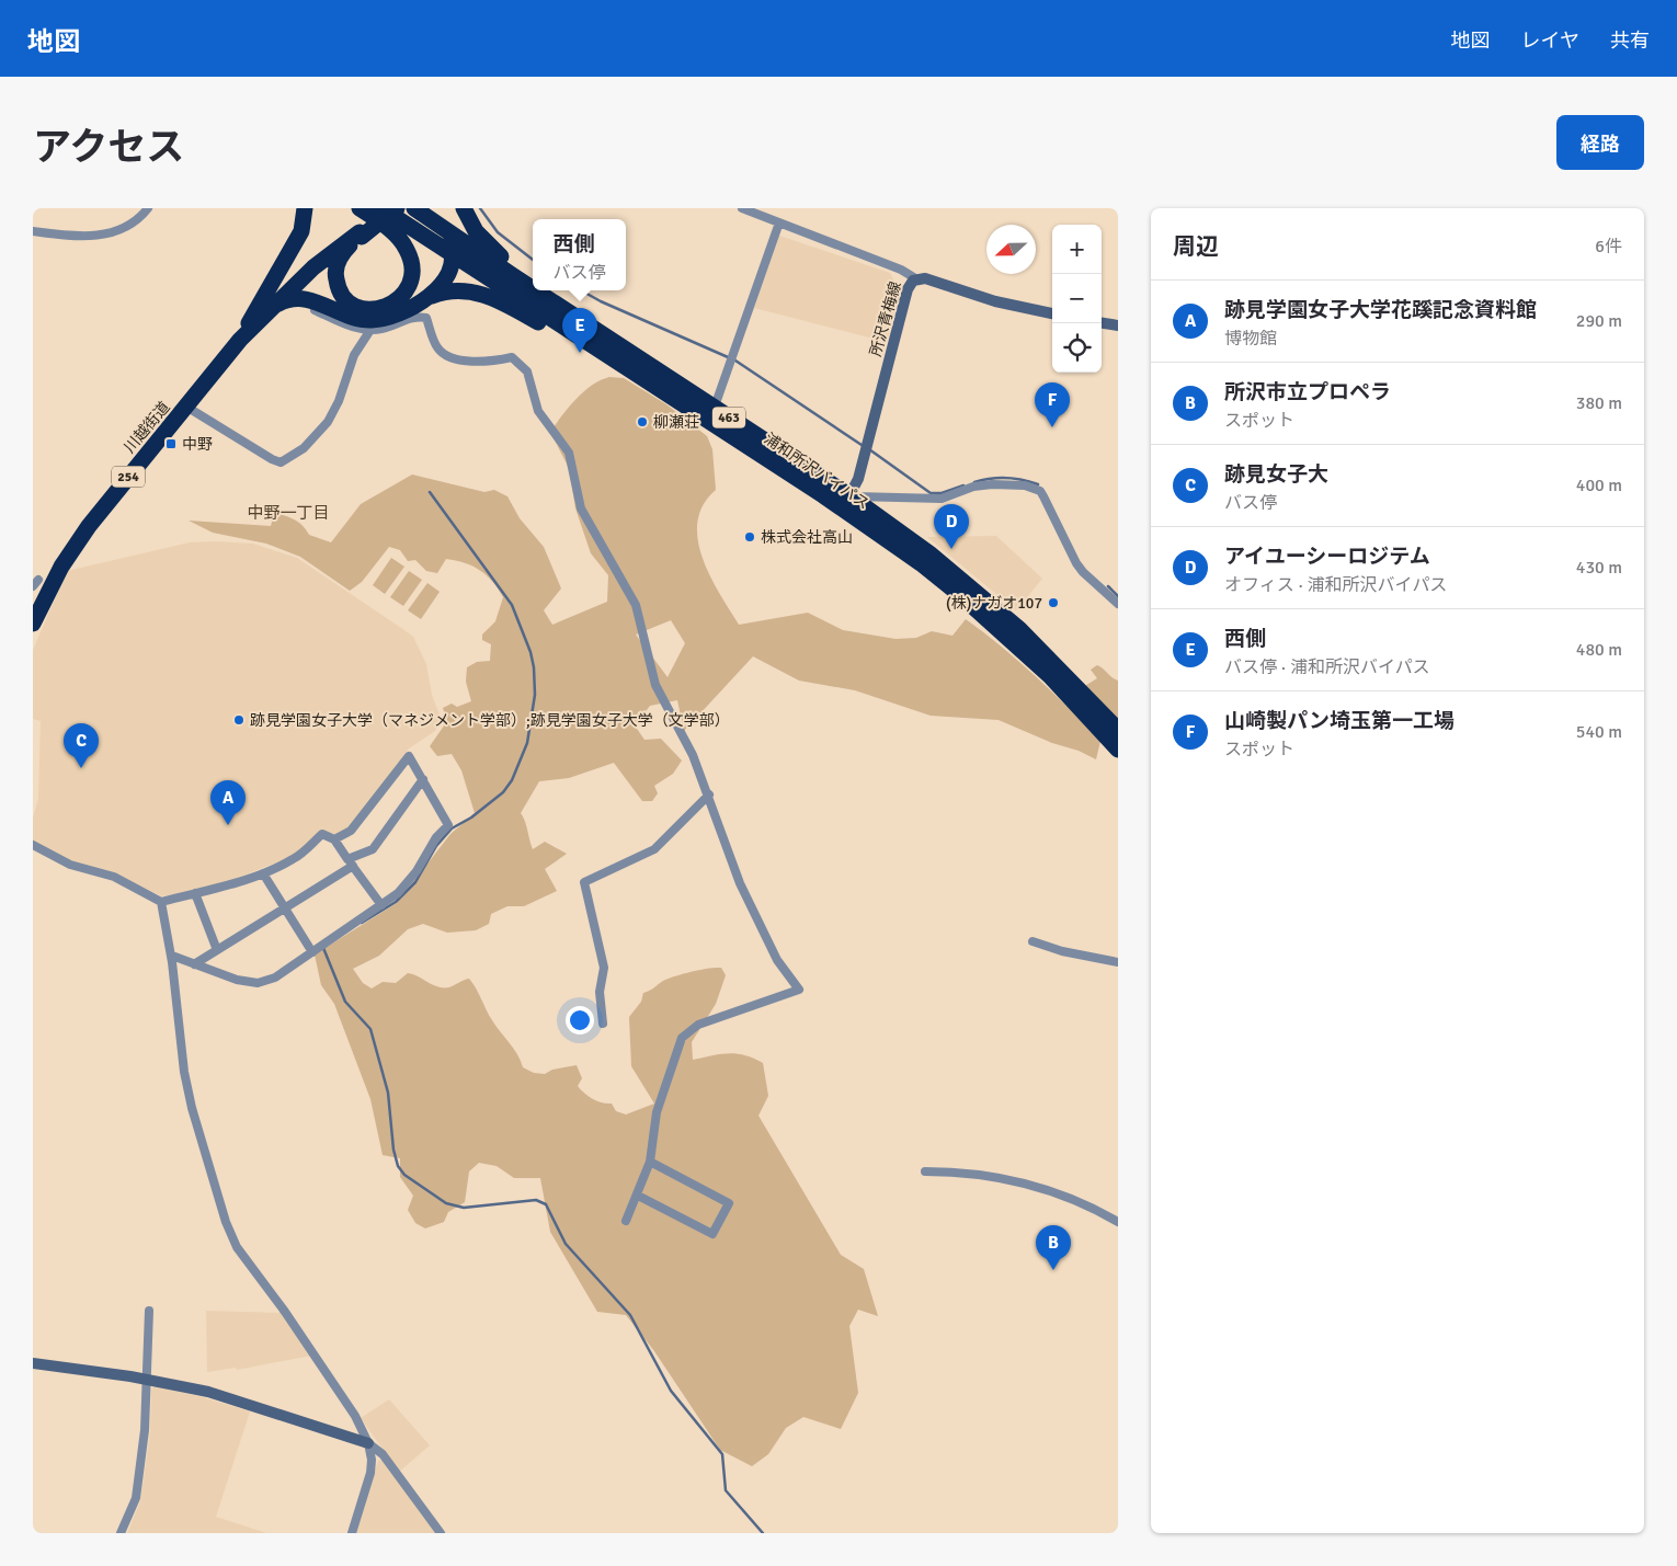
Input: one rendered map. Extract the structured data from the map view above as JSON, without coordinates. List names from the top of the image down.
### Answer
{
  "streets": {
    "highway": [
      "463",
      "川越街道",
      "浦和所沢バイパス",
      "254"
    ],
    "main road": ["所沢青梅線"]
  },
  "crossings": [
    ["所沢青梅線", "浦和所沢バイパス"],
    ["川越街道", "浦和所沢バイパス"]
  ],
  "districts": ["中野一丁目"],
  "places": {
    "other": [
      "柳瀬荘",
      "株式会社高山",
      "(株)ナガオ107",
      "跡見学園女子大学（マネジメント学部）;跡見学園女子大学（文学部）"
    ],
    "transit": ["中野"]
  },
  "north": "left",
  "page": {
    "header": "地図",
    "nav": ["地図", "レイヤ", "共有"],
    "title": "アクセス",
    "buttons": "経路",
    "heading": ["周辺", "6件"],
    "popup": ["西側", "バス停"],
    "map_buttons": ["+", "−"],
    "list": [
      {
        "mark": "A",
        "name": "跡見学園女子大学花蹊記念資料館",
        "note": "博物館",
        "value": "290 m"
      },
      {
        "mark": "B",
        "name": "所沢市立プロペラ",
        "note": "スポット",
        "value": "380 m"
      },
      {
        "mark": "C",
        "name": "跡見女子大",
        "note": "バス停",
        "value": "400 m"
      },
      {
        "mark": "D",
        "name": "アイユーシーロジテム",
        "note": "オフィス · 浦和所沢バイパス",
        "value": "430 m"
      },
      {
        "mark": "E",
        "name": "西側",
        "note": "バス停 · 浦和所沢バイパス",
        "value": "480 m"
      },
      {
        "mark": "F",
        "name": "山崎製パン埼玉第一工場",
        "note": "スポット",
        "value": "540 m"
      }
    ],
    "pins": [
      "E",
      "F",
      "D",
      "C",
      "A",
      "B"
    ]
  }
}
